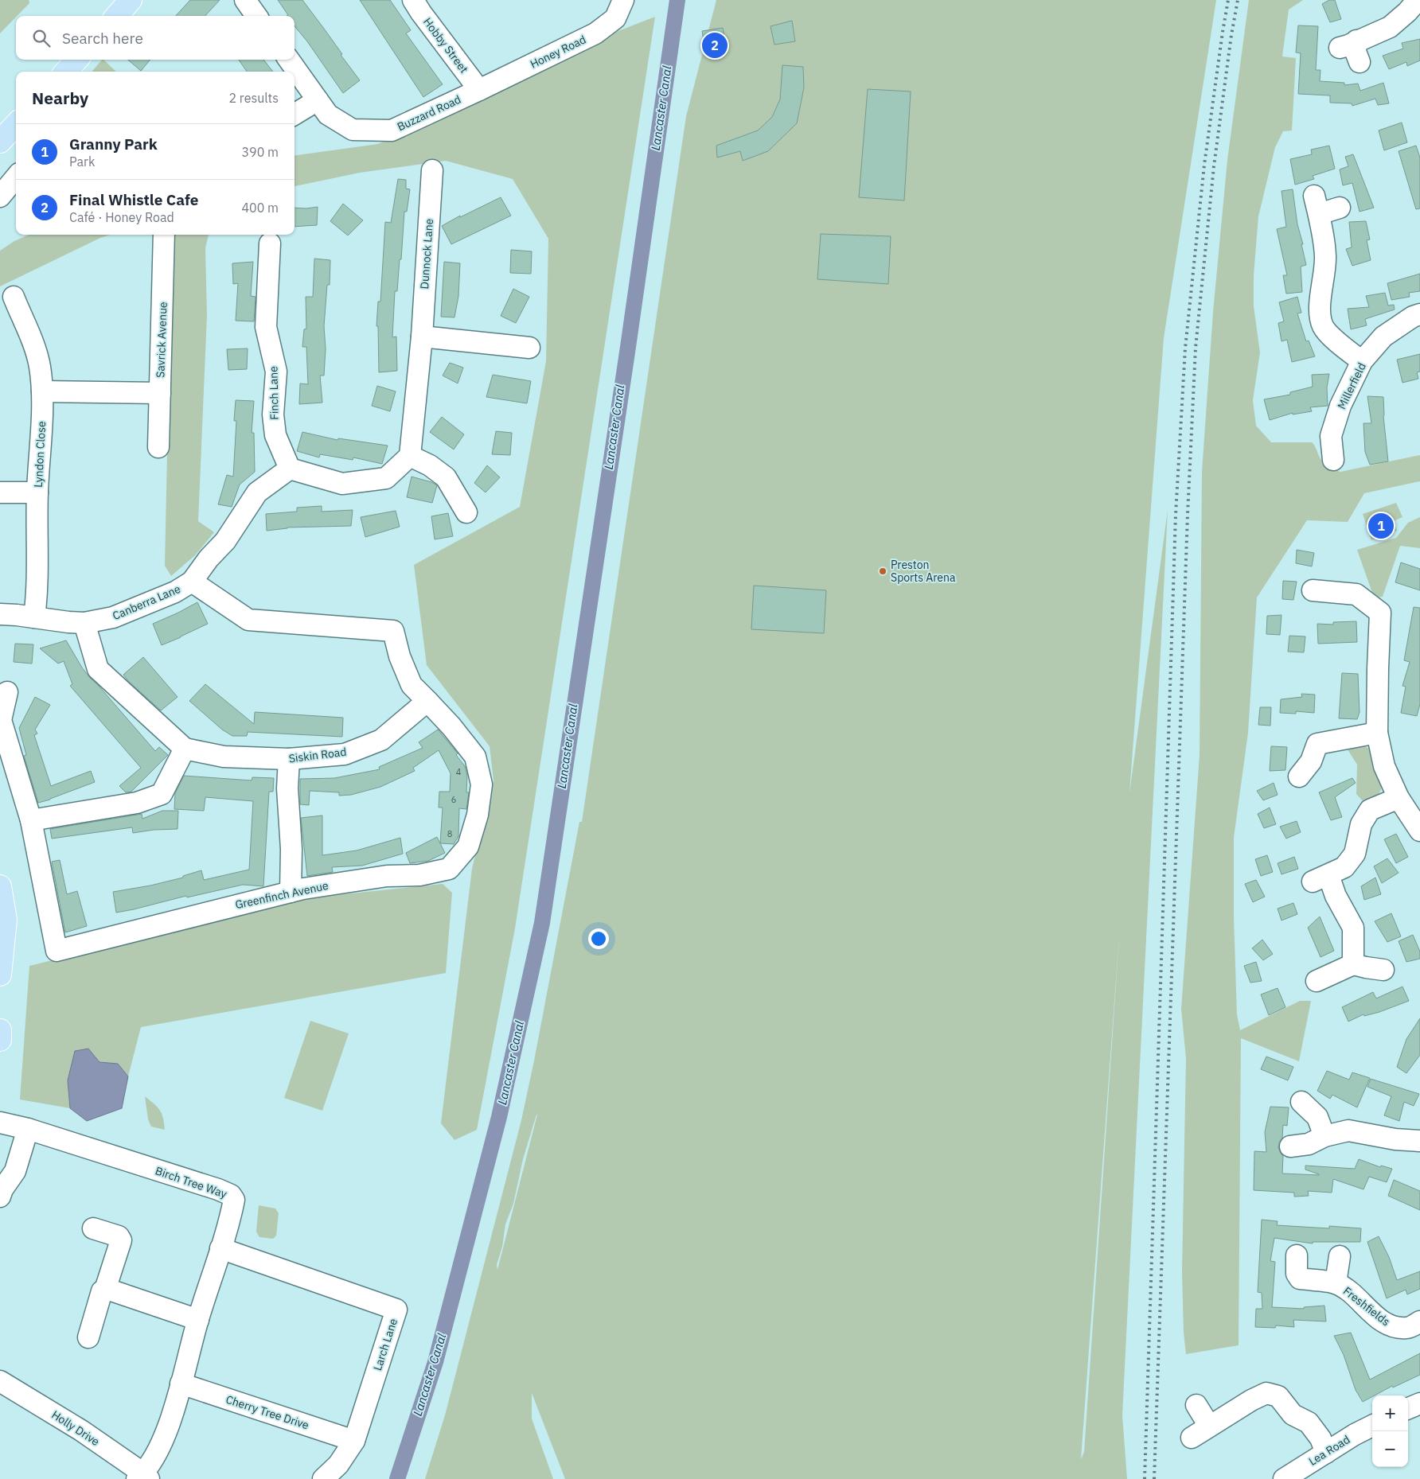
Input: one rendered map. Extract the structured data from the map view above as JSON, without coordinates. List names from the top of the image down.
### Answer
{
  "streets": {
    "street": [
      "Hobby Street",
      "Honey Road",
      "Buzzard Road",
      "Dunnock Lane",
      "Savrick Avenue",
      "Millerfield",
      "Finch Lane",
      "Lyndon Close",
      "Canberra Lane",
      "Siskin Road",
      "Greenfinch Avenue",
      "Birch Tree Way",
      "Freshfields",
      "Larch Lane",
      "Cherry Tree Drive",
      "Holly Drive",
      "Lea Road"
    ]
  },
  "crossings": [
    ["Hobby Street", "Honey Road"],
    ["Hobby Street", "Buzzard Road"],
    ["Honey Road", "Buzzard Road"],
    ["Finch Lane", "Canberra Lane"],
    ["Lyndon Close", "Canberra Lane"],
    ["Siskin Road", "Greenfinch Avenue"],
    ["Birch Tree Way", "Larch Lane"],
    ["Birch Tree Way", "Cherry Tree Drive"],
    ["Birch Tree Way", "Holly Drive"],
    ["Larch Lane", "Cherry Tree Drive"]
  ],
  "water": ["Lancaster Canal"],
  "places": ["Preston Sports Arena"],
  "house_numbers": ["4", "6", "8"],
  "page": {
    "search": "Search here",
    "pins": ["2", "1"],
    "heading": ["Nearby", "2 results"],
    "list": [
      {
        "mark": "1",
        "name": "Granny Park",
        "note": "Park",
        "value": "390 m"
      },
      {
        "mark": "2",
        "name": "Final Whistle Cafe",
        "note": "Café · Honey Road",
        "value": "400 m"
      }
    ],
    "map_buttons": ["+", "−"]
  }
}
